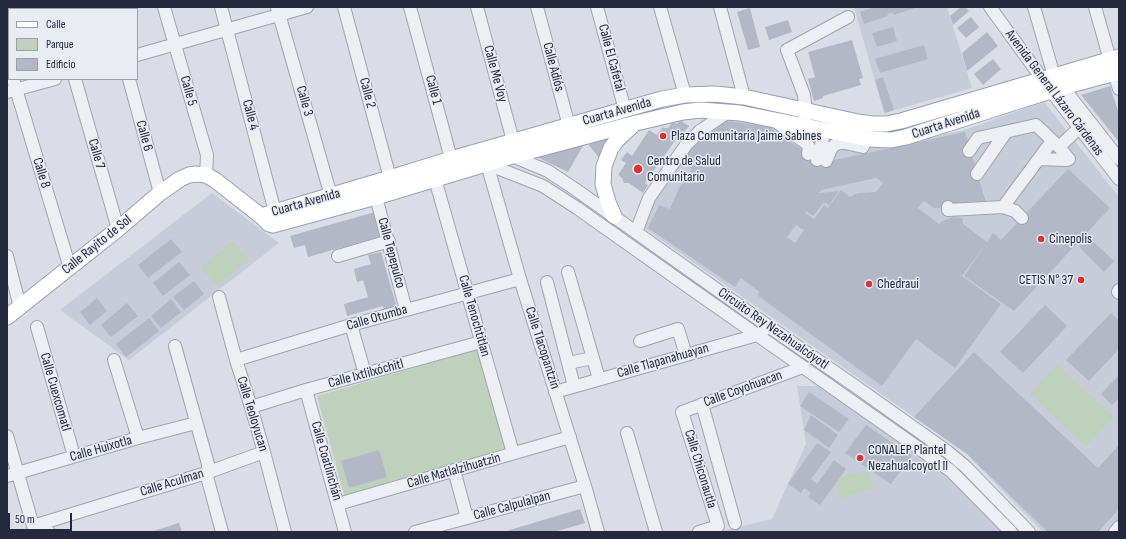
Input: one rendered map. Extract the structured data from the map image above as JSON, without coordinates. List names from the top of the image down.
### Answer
{
  "streets": {
    "main road": ["Cuarta Avenida", "Calle Rayito de Sol"],
    "street": [
      "Calle El Cafetal",
      "Calle Adiós",
      "Calle Me Voy",
      "Calle 1",
      "Calle 5",
      "Calle 2",
      "Avenida General Lázaro Cárdenas",
      "Calle 3",
      "Calle 4",
      "Calle 6",
      "Calle 7",
      "Calle 8",
      "Calle Tepepulco",
      "Calle Tenochtitlan",
      "Calle Otumba",
      "Circuito Rey Nezahualcóyotl",
      "Calle Tlacopantzin",
      "Calle Tlapanahuayan",
      "Calle Ixtlilxóchitl",
      "Calle Coyohuacan",
      "Calle Cuexcomatl",
      "Calle Teoloyucan",
      "Calle Huixotla",
      "Calle Coatlinchán",
      "Calle Chiconautla",
      "Calle Matlalzihuatzin",
      "Calle Aculman",
      "Calle Calpulalpan"
    ]
  },
  "crossings": [
    ["Calle El Cafetal", "Cuarta Avenida"],
    ["Calle Adiós", "Cuarta Avenida"],
    ["Calle Me Voy", "Cuarta Avenida"],
    ["Calle Me Voy", "Circuito Rey Nezahualcóyotl"],
    ["Calle 1", "Cuarta Avenida"],
    ["Calle 5", "Calle Rayito de Sol"],
    ["Calle 2", "Cuarta Avenida"],
    ["Avenida General Lázaro Cárdenas", "Cuarta Avenida"],
    ["Calle 3", "Cuarta Avenida"],
    ["Cuarta Avenida", "Calle 4"],
    ["Cuarta Avenida", "Calle Tepepulco"],
    ["Cuarta Avenida", "Calle Tenochtitlan"],
    ["Cuarta Avenida", "Circuito Rey Nezahualcóyotl"],
    ["Cuarta Avenida", "Calle Tlacopantzin"],
    ["Calle 6", "Calle Rayito de Sol"],
    ["Calle 7", "Calle Rayito de Sol"],
    ["Calle 8", "Calle Rayito de Sol"],
    ["Calle Tepepulco", "Calle Otumba"],
    ["Calle Tenochtitlan", "Calle Otumba"],
    ["Calle Tenochtitlan", "Calle Ixtlilxóchitl"],
    ["Calle Tenochtitlan", "Calle Matlalzihuatzin"],
    ["Calle Otumba", "Calle Tlacopantzin"],
    ["Calle Otumba", "Calle Teoloyucan"],
    ["Circuito Rey Nezahualcóyotl", "Calle Tlacopantzin"],
    ["Circuito Rey Nezahualcóyotl", "Calle Tlapanahuayan"],
    ["Circuito Rey Nezahualcóyotl", "Calle Coyohuacan"],
    ["Calle Tlacopantzin", "Calle Tlapanahuayan"],
    ["Calle Tlacopantzin", "Calle Matlalzihuatzin"],
    ["Calle Tlacopantzin", "Calle Calpulalpan"],
    ["Calle Ixtlilxóchitl", "Calle Teoloyucan"],
    ["Calle Ixtlilxóchitl", "Calle Coatlinchán"],
    ["Calle Coyohuacan", "Calle Chiconautla"],
    ["Calle Cuexcomatl", "Calle Huixotla"],
    ["Calle Teoloyucan", "Calle Aculman"],
    ["Calle Coatlinchán", "Calle Matlalzihuatzin"]
  ],
  "places": [
    "Plaza Comunitaria Jaime Sabines",
    "Centro de Salud Comunitario",
    "Cinepolis",
    "CETIS N° 37",
    "Chedraui",
    "CONALEP Plantel Nezahualcoyotl II"
  ],
  "legend": ["Calle", "Parque", "Edificio"],
  "scale_bar": "50 m"
}
